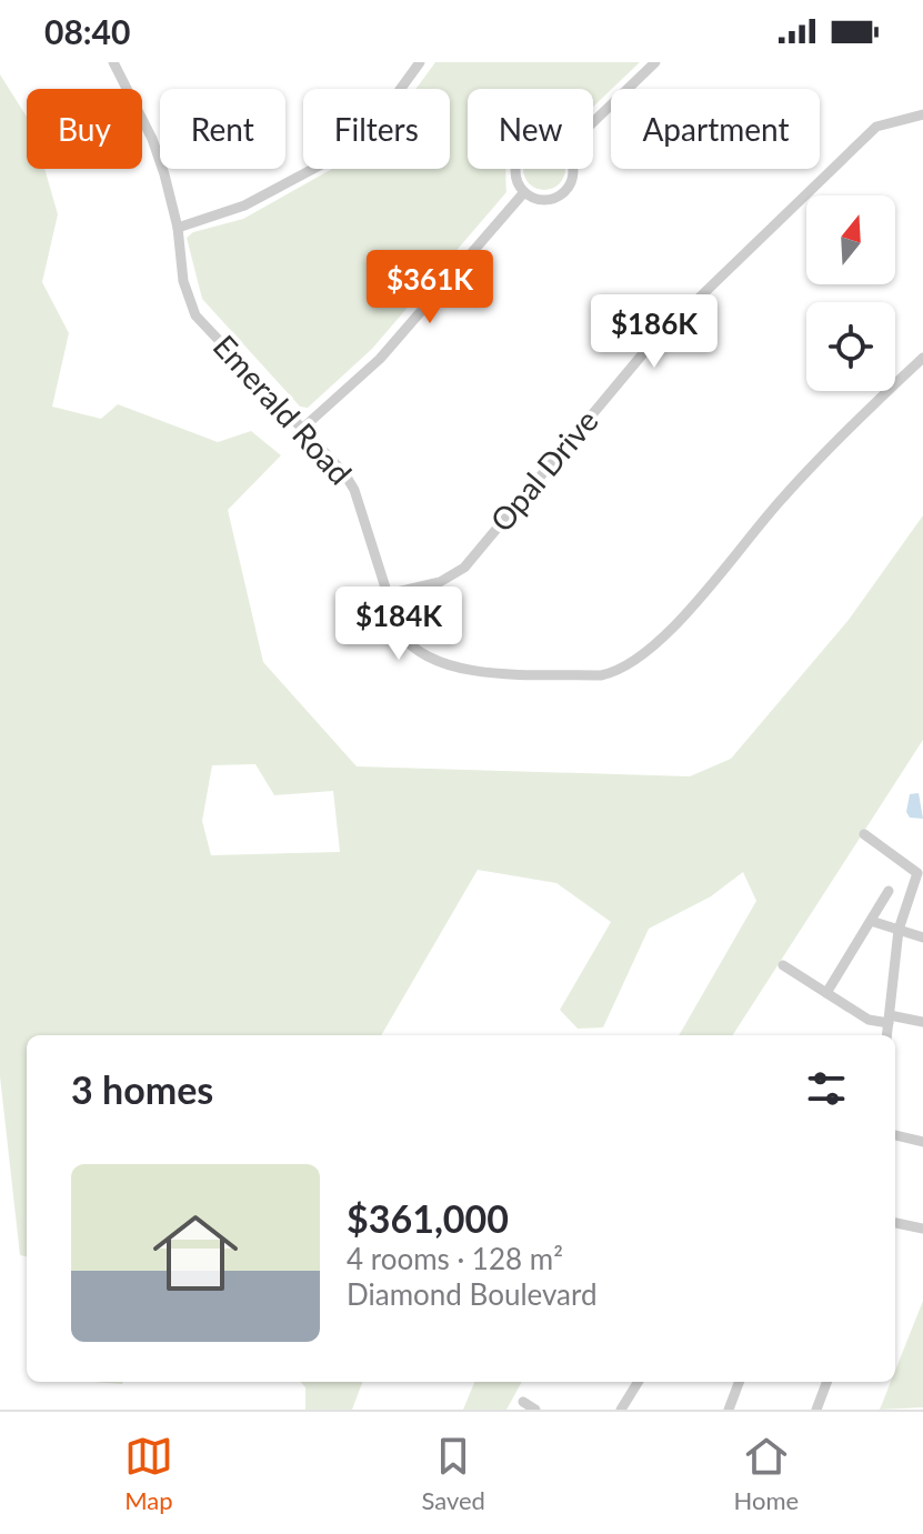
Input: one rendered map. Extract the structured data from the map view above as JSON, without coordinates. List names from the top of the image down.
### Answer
{
  "streets": {
    "street": ["Emerald Road", "Opal Drive"]
  },
  "crossings": [
    ["Emerald Road", "Opal Drive"]
  ],
  "north": "top",
  "page": {
    "status": "08:40",
    "chip": [
      "Buy",
      "Rent",
      "Filters",
      "New",
      "Apartment"
    ],
    "price": ["$361K", "$186K", "$184K"],
    "heading": "3 homes",
    "list": [
      {
        "name": "$361,000",
        "note": "4 rooms · 128 m² · Diamond Boulevard"
      }
    ],
    "tabs": ["Map", "Saved", "Home"]
  }
}
